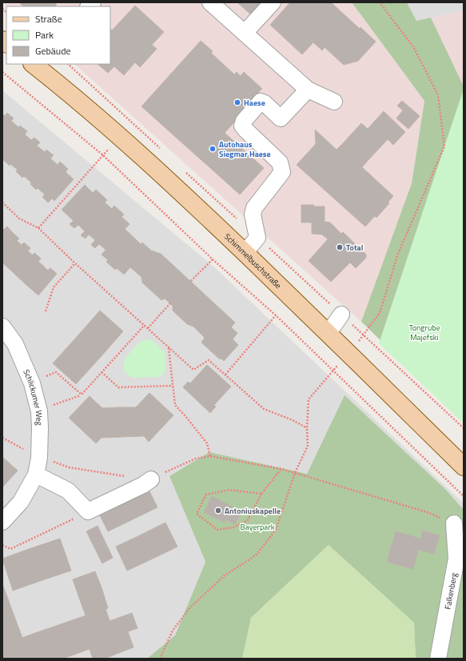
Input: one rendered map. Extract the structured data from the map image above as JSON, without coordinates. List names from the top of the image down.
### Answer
{
  "streets": {
    "main road": ["Schimmelbuschstraße"],
    "street": ["Schlickumer Weg", "Falkenberg"]
  },
  "parks": ["Tongrube Majefski", "Bayerpark"],
  "places": [
    "Haese",
    "Autohaus Siegmar Haese",
    "Total",
    "Antoniuskapelle"
  ],
  "legend": ["Straße", "Park", "Gebäude"]
}
